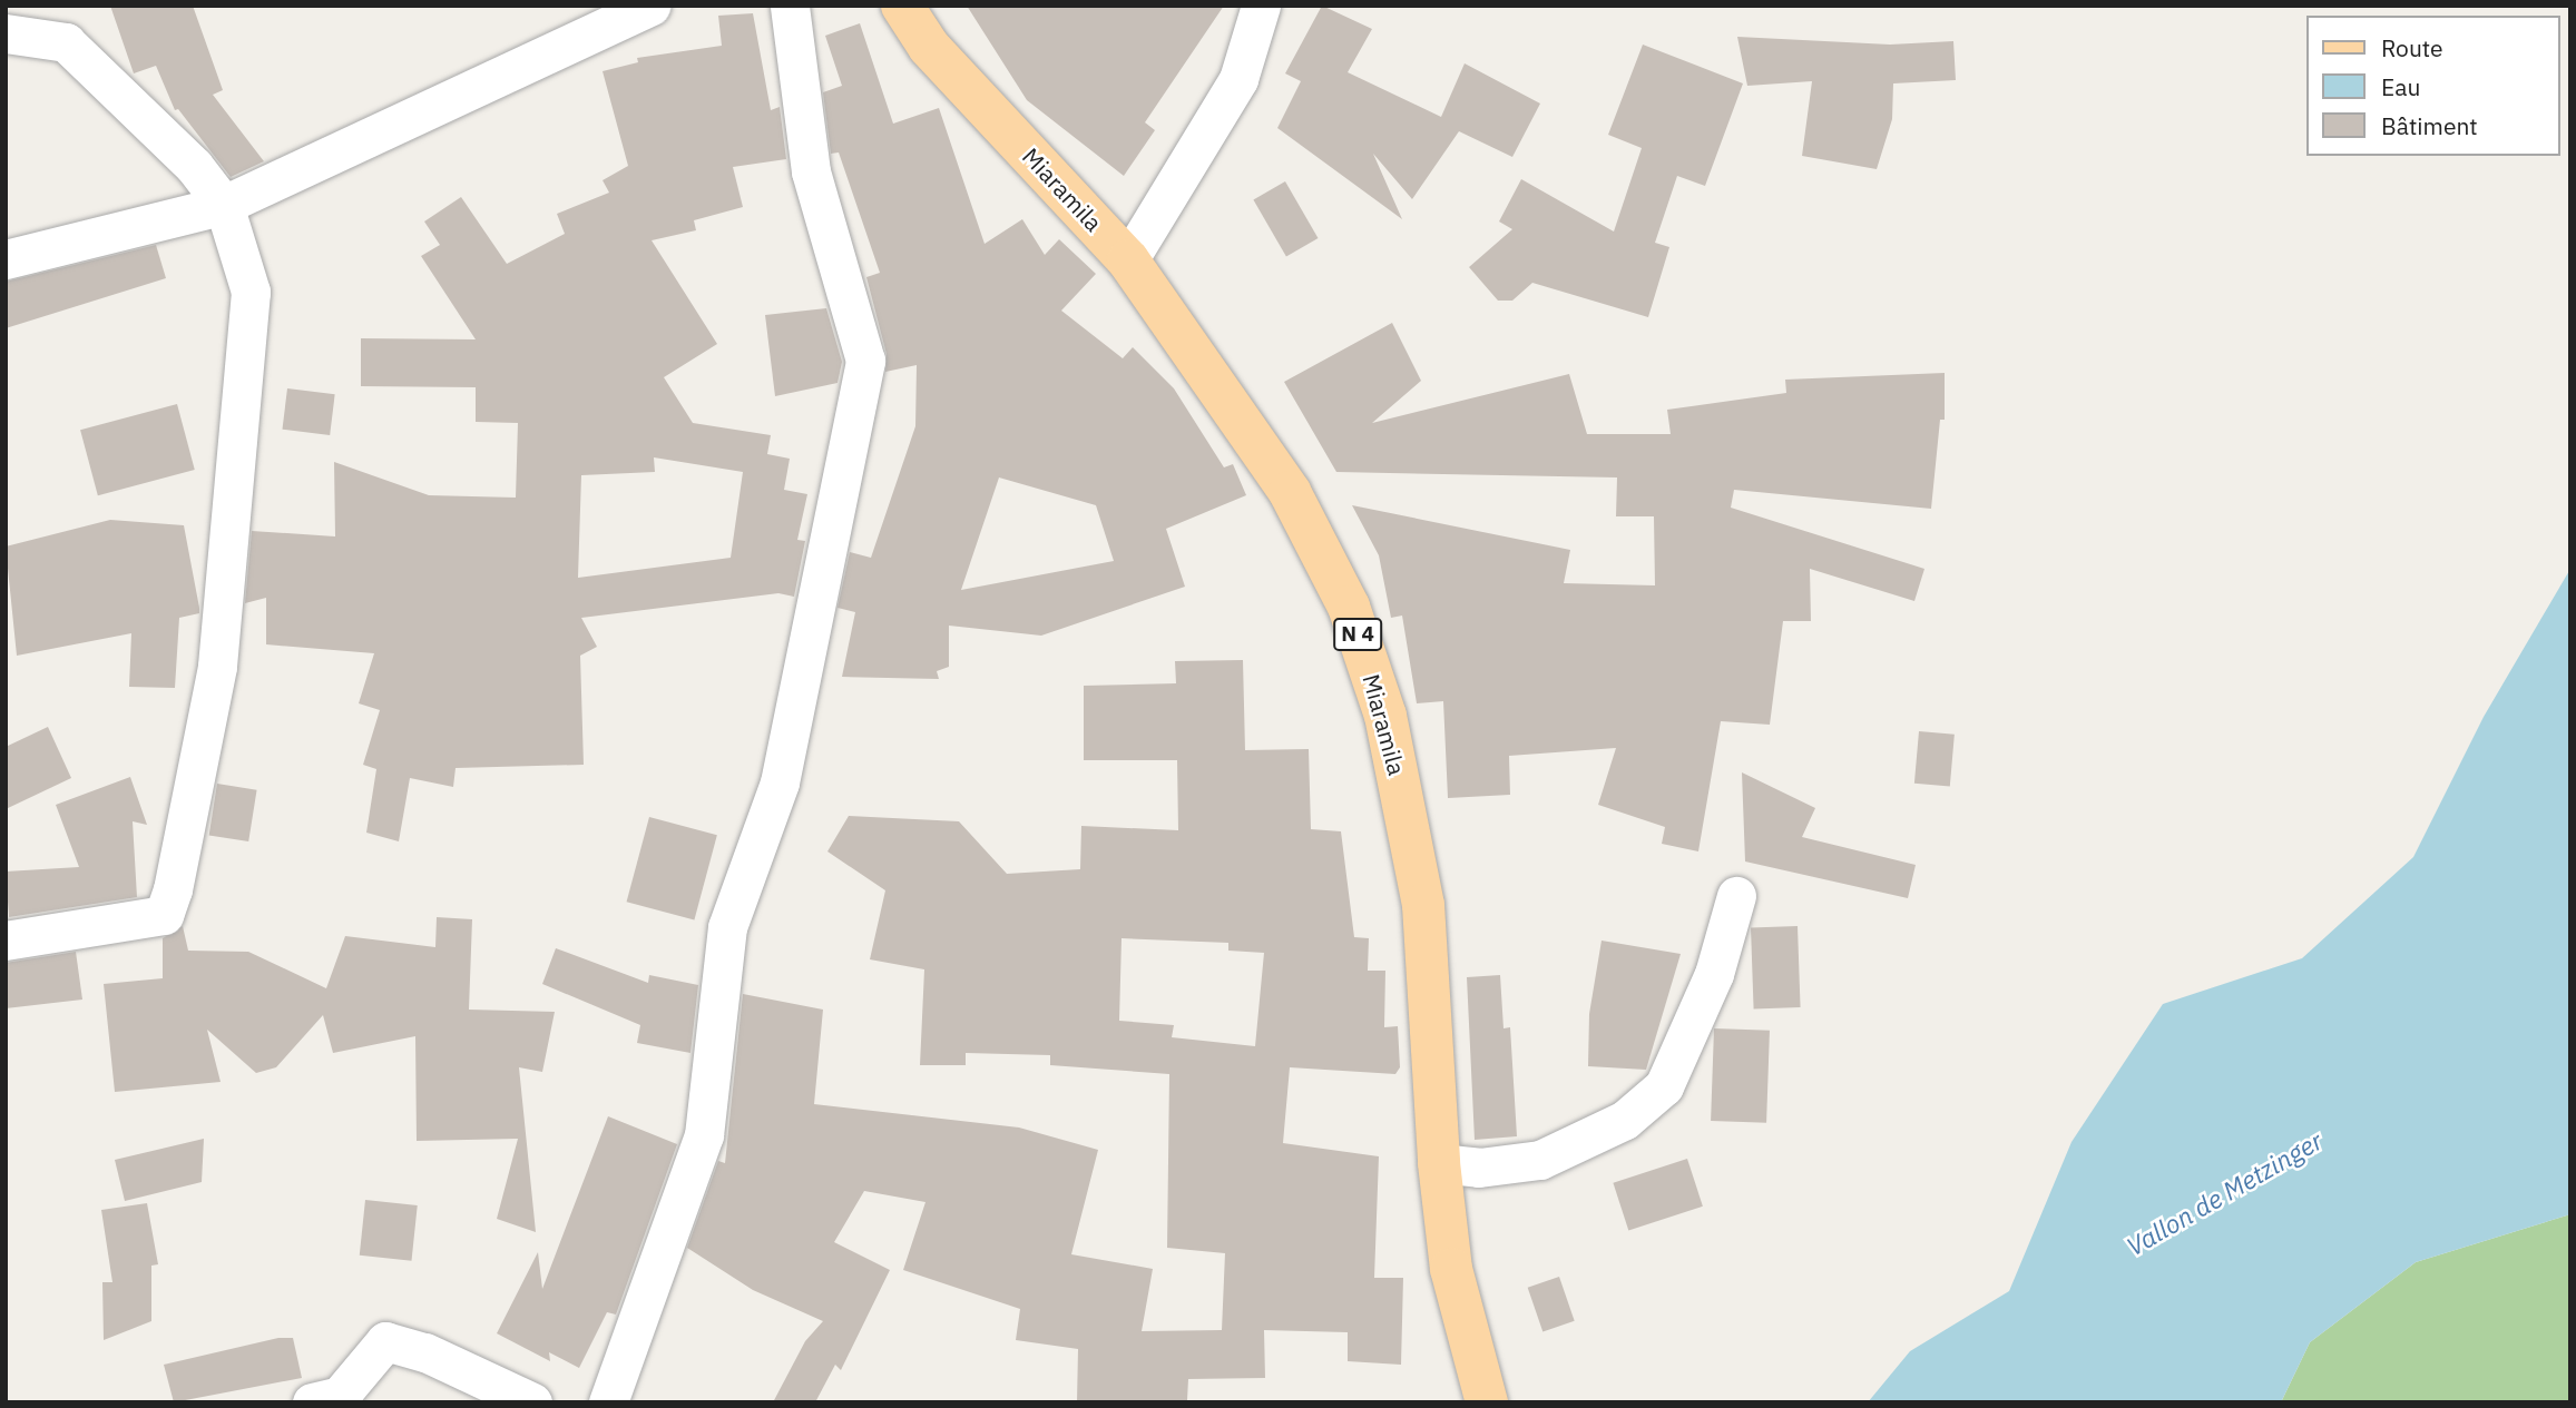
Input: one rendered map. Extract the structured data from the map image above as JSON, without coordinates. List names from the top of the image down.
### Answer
{
  "streets": {
    "main road": ["Miaramila", "N 4"]
  },
  "water": ["Vallon de Metzinger"],
  "legend": ["Route", "Eau", "Bâtiment"]
}
